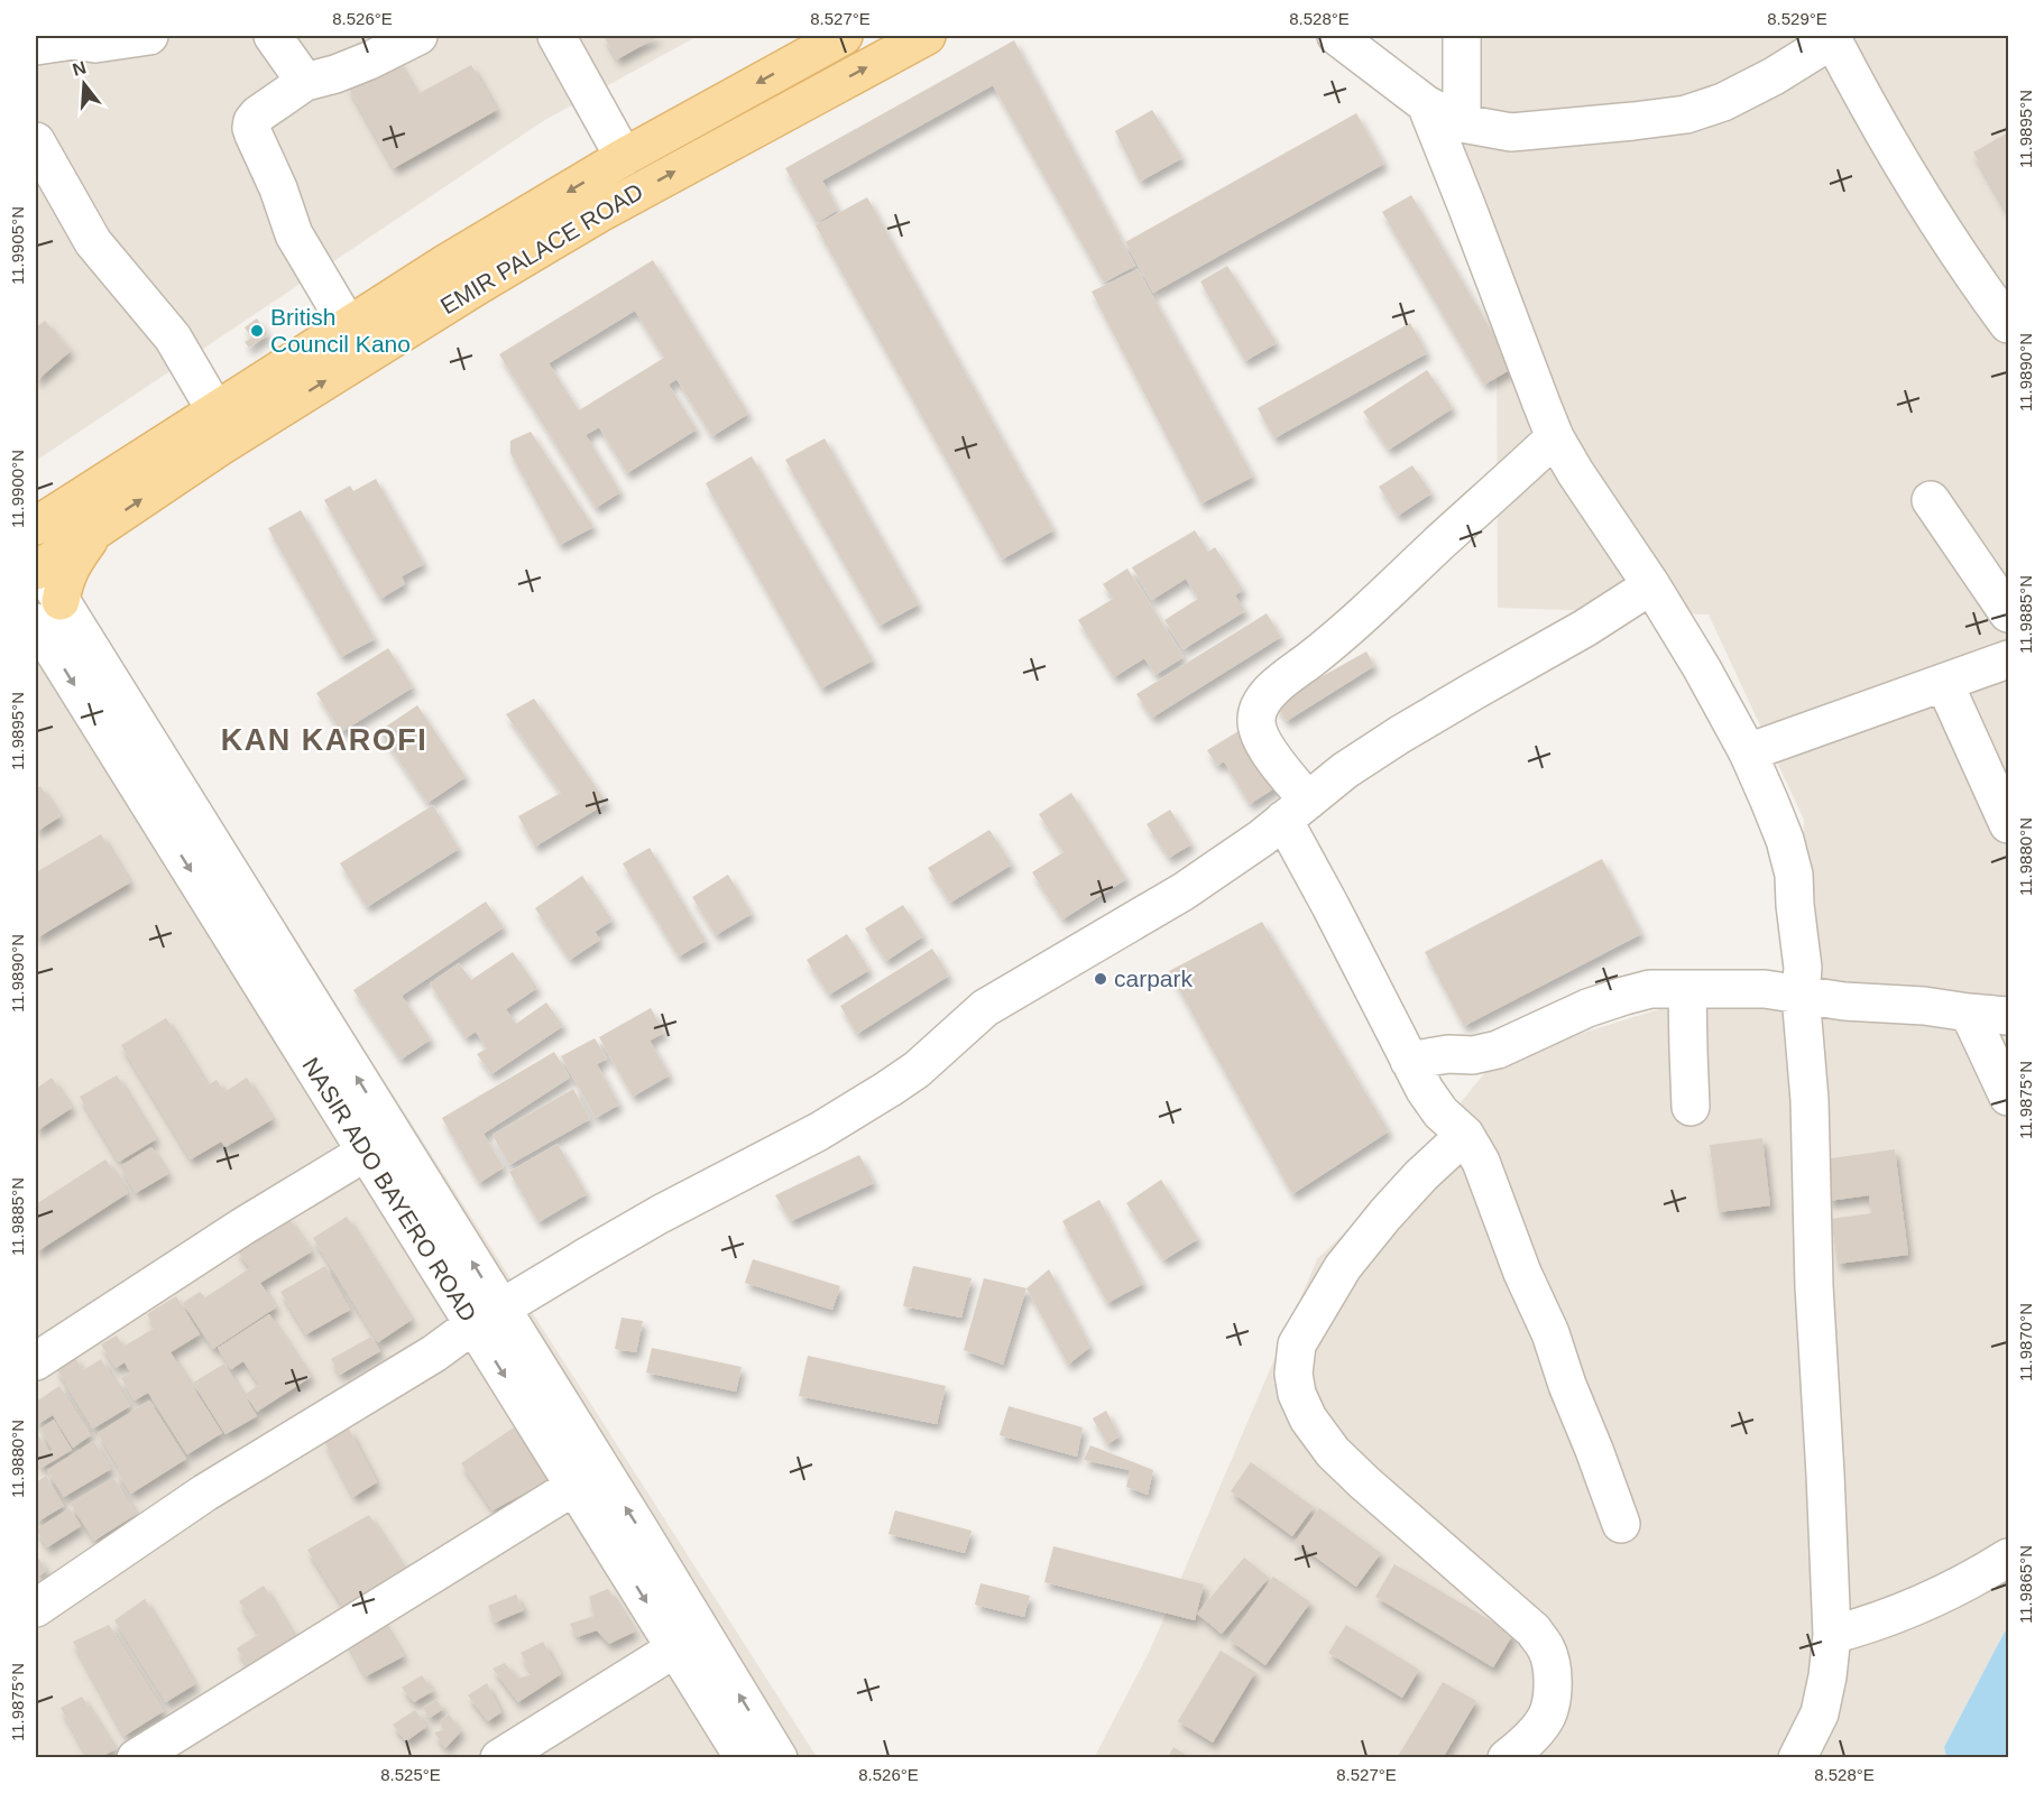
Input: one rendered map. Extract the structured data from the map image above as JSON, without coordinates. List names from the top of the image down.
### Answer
{
  "streets": {
    "main road": ["EMIR PALACE ROAD"],
    "street": ["NASIR ADO BAYERO ROAD"]
  },
  "districts": ["KAN KAROFI"],
  "places": ["British Council Kano", "carpark"],
  "north": "top",
  "coordinates": [
    "8.526°E",
    "8.527°E",
    "8.528°E",
    "8.529°E",
    "11.9895°N",
    "11.9905°N",
    "11.9890°N",
    "11.9900°N",
    "11.9885°N",
    "11.9880°N",
    "11.9875°N",
    "11.9870°N",
    "11.9865°N",
    "8.525°E"
  ]
}
